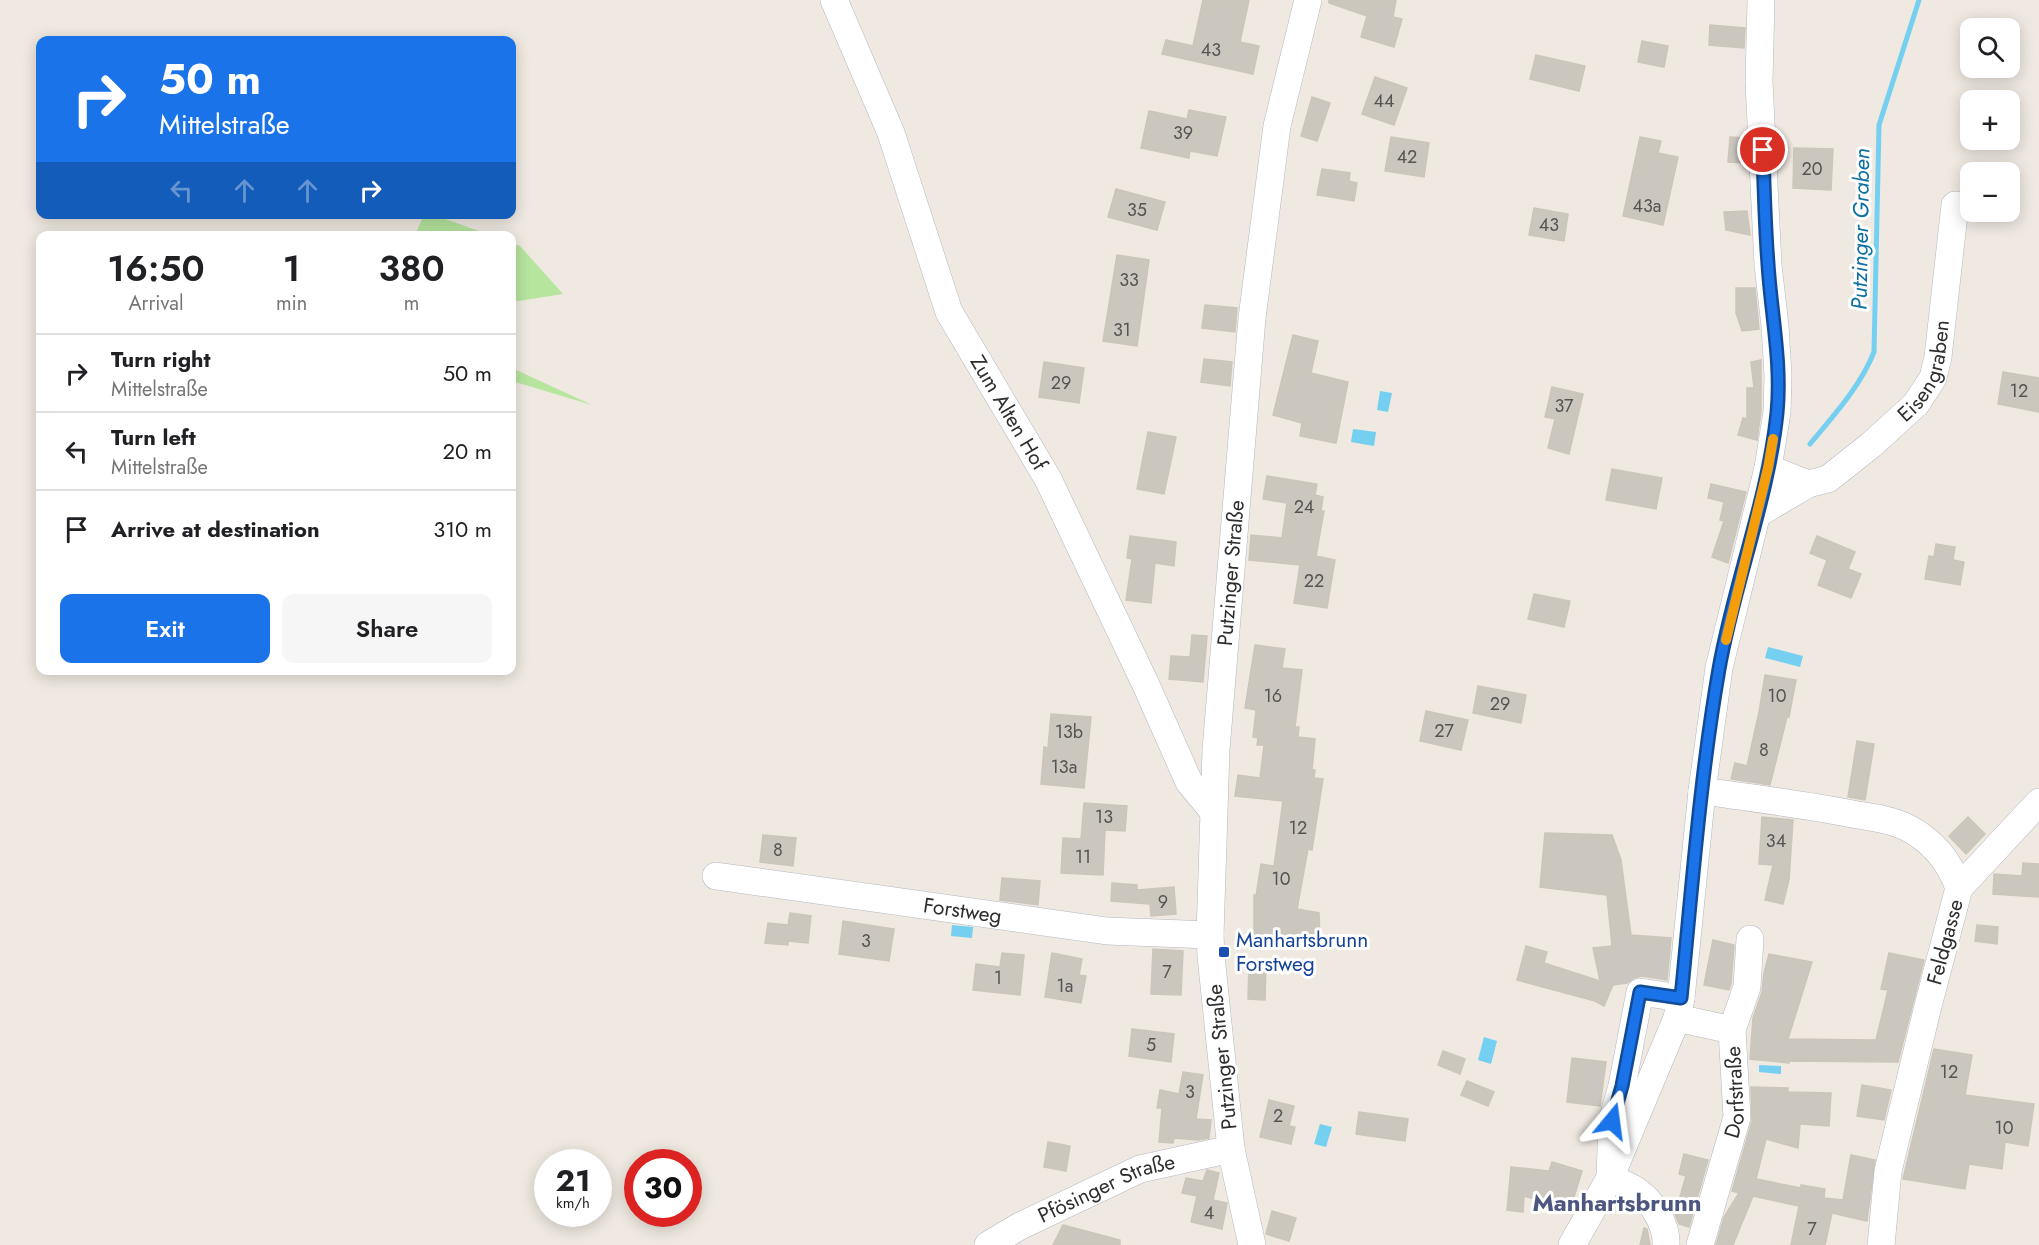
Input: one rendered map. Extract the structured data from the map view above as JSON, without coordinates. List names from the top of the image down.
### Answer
{
  "streets": {
    "street": [
      "Eisengraben",
      "Zum Alten Hof",
      "Putzinger Straße",
      "Forstweg",
      "Feldgasse",
      "Dorfstraße",
      "Pfösinger Straße"
    ]
  },
  "crossings": [
    ["Zum Alten Hof", "Putzinger Straße"],
    ["Putzinger Straße", "Forstweg"],
    ["Putzinger Straße", "Pfösinger Straße"]
  ],
  "districts": ["Manhartsbrunn"],
  "water": ["Putzinger Graben"],
  "places": {
    "transit": ["Manhartsbrunn Forstweg"]
  },
  "house_numbers": [
    "43",
    "44",
    "39",
    "42",
    "20",
    "43a",
    "35",
    "43",
    "33",
    "31",
    "29",
    "12",
    "37",
    "24",
    "22",
    "16",
    "10",
    "29",
    "27",
    "13b",
    "8",
    "13a",
    "13",
    "12",
    "34",
    "8",
    "11",
    "10",
    "9",
    "3",
    "7",
    "1",
    "1a",
    "5",
    "12",
    "3",
    "2",
    "10",
    "4",
    "7"
  ],
  "page": {
    "map_buttons": ["+", "−"],
    "turn": ["50 m", "Mittelstraße"],
    "eta": [
      "16:50",
      "Arrival",
      "1",
      "min",
      "380",
      "m"
    ],
    "list": [
      {
        "name": "Turn right",
        "note": "Mittelstraße",
        "value": "50 m"
      },
      {
        "name": "Turn left",
        "note": "Mittelstraße",
        "value": "20 m"
      },
      {
        "name": "Arrive at destination",
        "value": "310 m"
      }
    ],
    "buttons": ["Exit", "Share"],
    "speed": "21 km/h",
    "limit": "30"
  }
}
